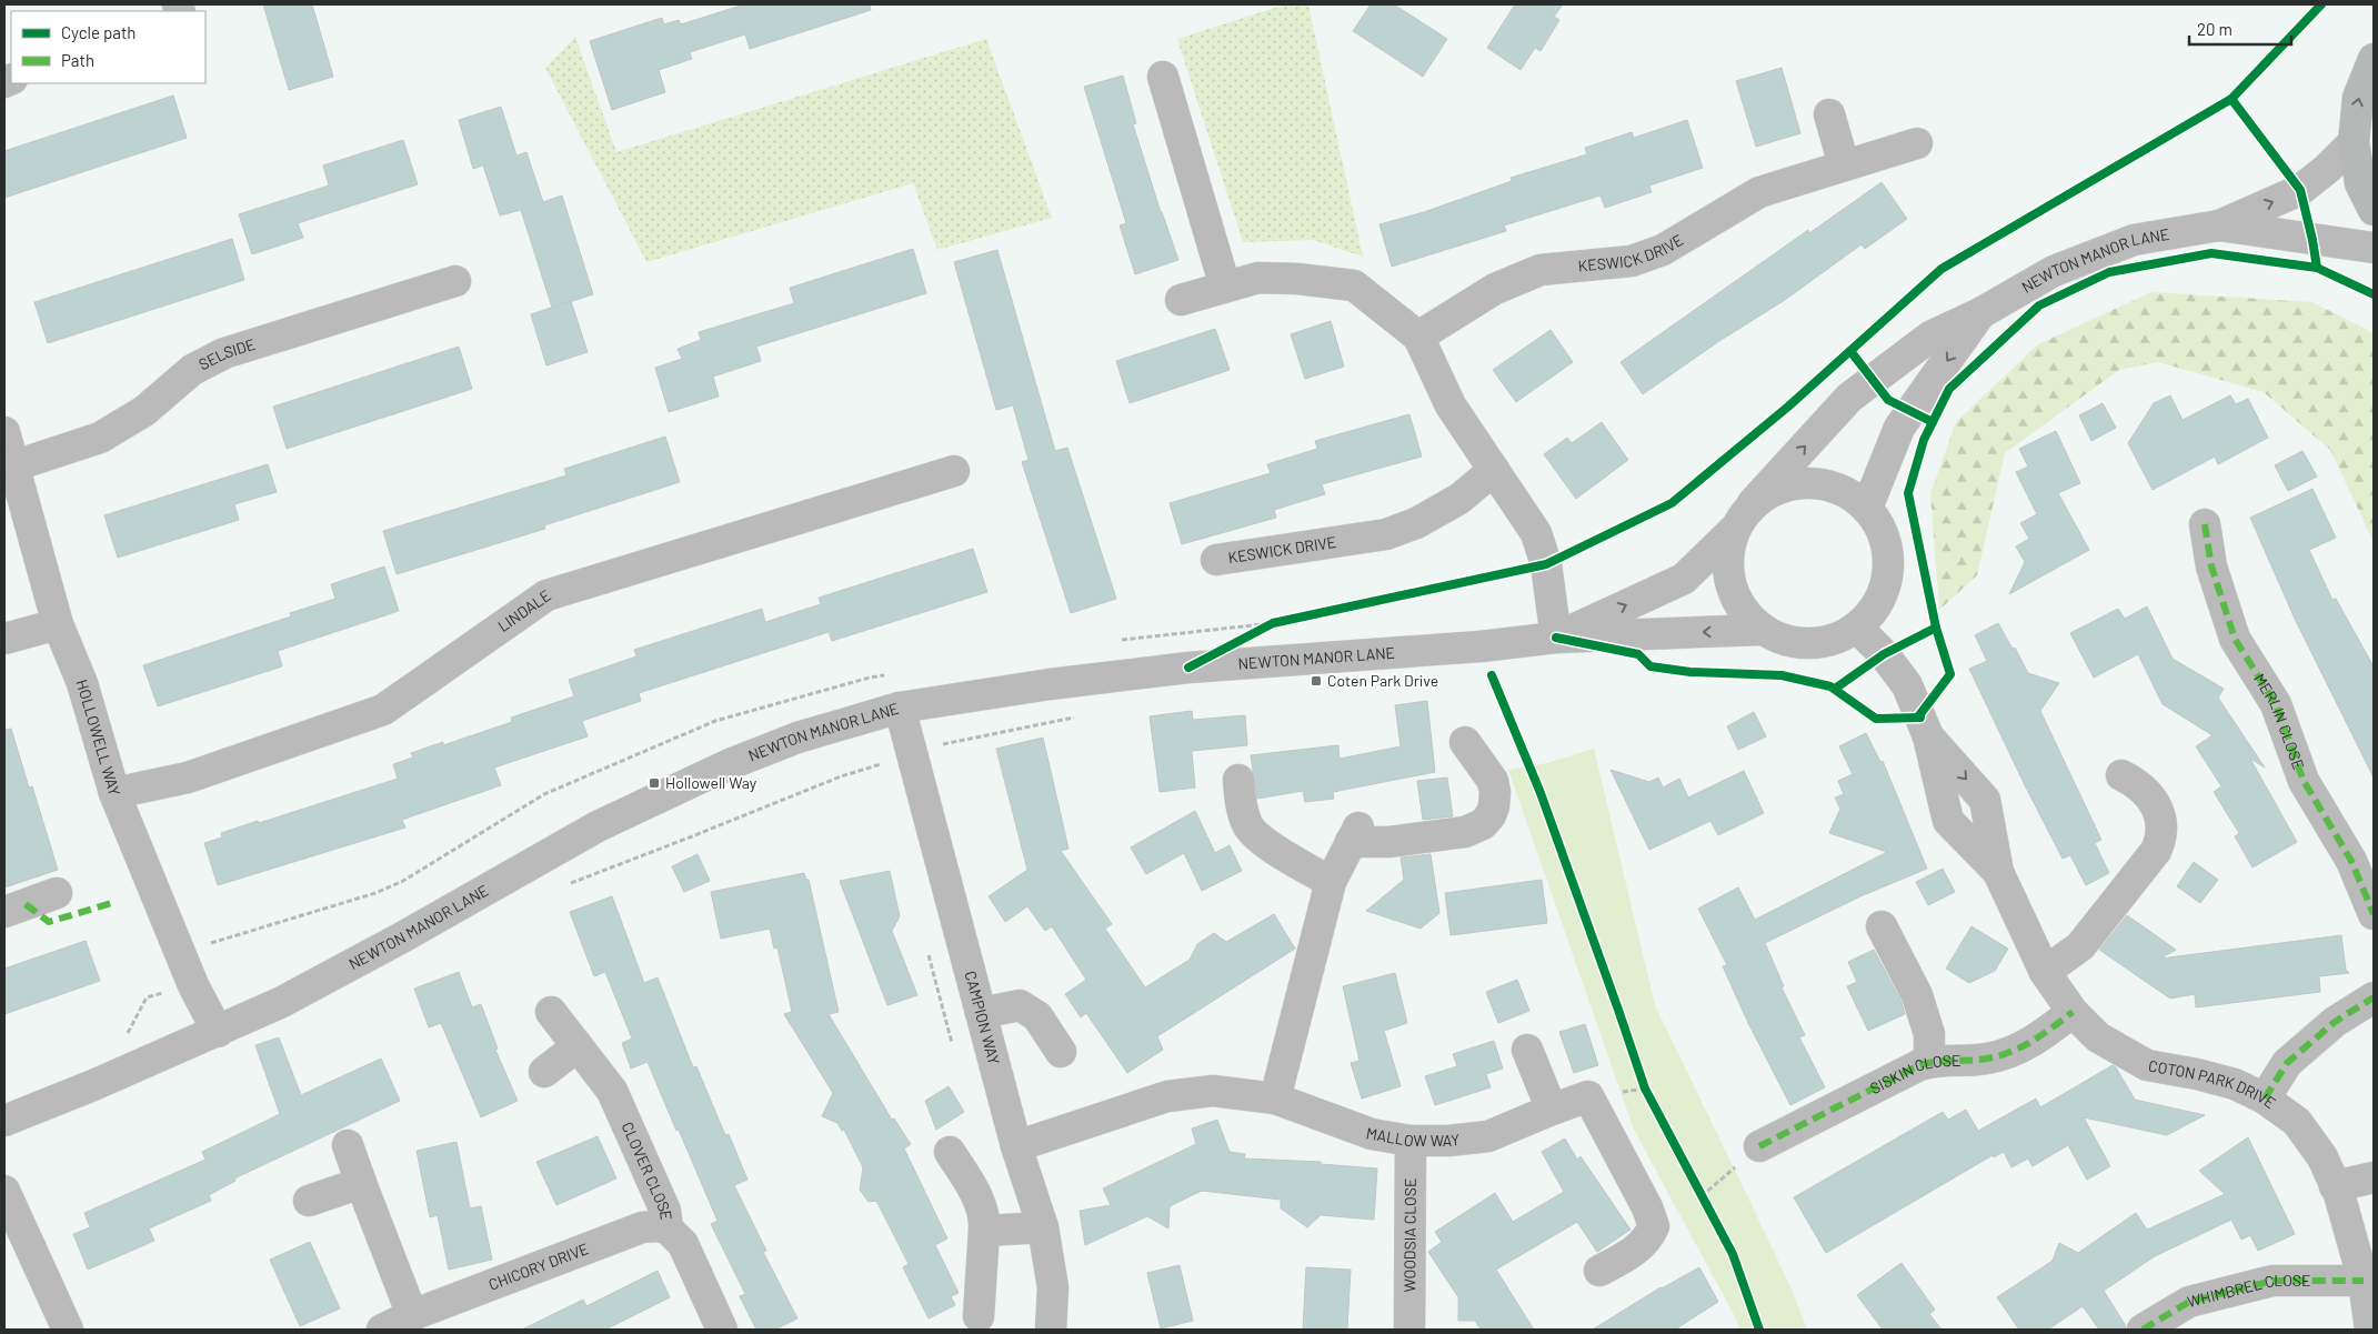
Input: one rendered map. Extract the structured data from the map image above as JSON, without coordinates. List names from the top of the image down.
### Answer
{
  "streets": {
    "street": [
      "KESWICK DRIVE",
      "NEWTON MANOR LANE",
      "SELSIDE",
      "LINDALE",
      "MERLIN CLOSE",
      "HOLLOWELL WAY",
      "CAMPION WAY",
      "SISKIN CLOSE",
      "COTON PARK DRIVE",
      "MALLOW WAY",
      "CLOVER CLOSE",
      "WOODSIA CLOSE",
      "CHICORY DRIVE",
      "WHIMBREL CLOSE"
    ]
  },
  "crossings": [
    ["NEWTON MANOR LANE", "HOLLOWELL WAY"],
    ["NEWTON MANOR LANE", "CAMPION WAY"],
    ["NEWTON MANOR LANE", "COTON PARK DRIVE"],
    ["SELSIDE", "HOLLOWELL WAY"],
    ["LINDALE", "HOLLOWELL WAY"],
    ["CAMPION WAY", "MALLOW WAY"],
    ["SISKIN CLOSE", "COTON PARK DRIVE"],
    ["COTON PARK DRIVE", "WHIMBREL CLOSE"],
    ["MALLOW WAY", "WOODSIA CLOSE"],
    ["CLOVER CLOSE", "CHICORY DRIVE"]
  ],
  "places": {
    "transit": ["Coten Park Drive", "Hollowell Way"]
  },
  "legend": ["Cycle path", "Path"],
  "scale_bar": "20 m"
}
